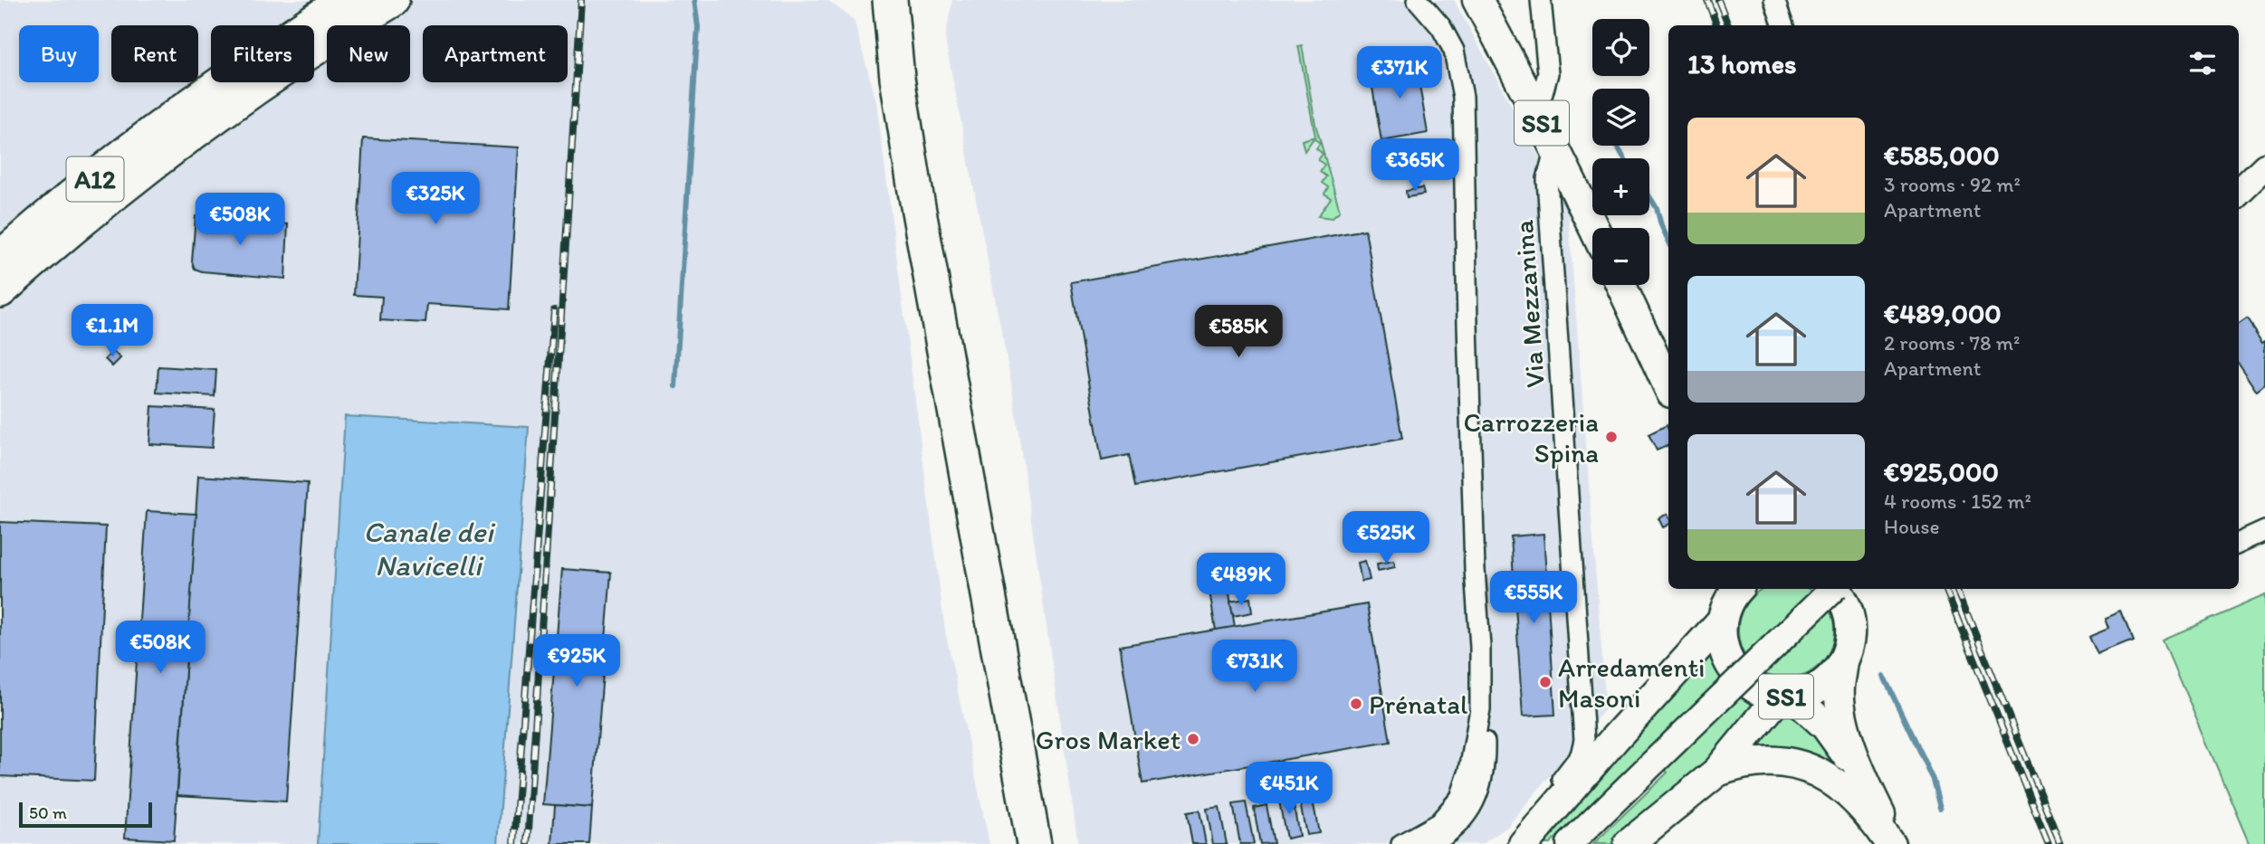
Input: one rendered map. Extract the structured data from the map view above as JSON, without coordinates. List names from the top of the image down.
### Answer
{
  "streets": {
    "highway": ["A12"],
    "main road": ["SS1"],
    "street": ["Via Mezzanina"]
  },
  "crossings": [
    ["SS1", "Via Mezzanina"]
  ],
  "water": ["Canale dei Navicelli"],
  "places": [
    "Carrozzeria Spina",
    "Arredamenti Masoni",
    "Prénatal",
    "Gros Market"
  ],
  "scale_bar": "50 m",
  "page": {
    "map_buttons": ["+", "−"],
    "chip": [
      "Buy",
      "Rent",
      "Filters",
      "New",
      "Apartment"
    ],
    "heading": "13 homes",
    "price": [
      "€371K",
      "€365K",
      "€325K",
      "€508K",
      "€1.1M",
      "€585K",
      "€525K",
      "€489K",
      "€555K",
      "€508K",
      "€925K",
      "€731K",
      "€451K"
    ],
    "list": [
      {
        "name": "€585,000",
        "note": "3 rooms · 92 m² · Apartment"
      },
      {
        "name": "€489,000",
        "note": "2 rooms · 78 m² · Apartment"
      },
      {
        "name": "€925,000",
        "note": "4 rooms · 152 m² · House"
      }
    ],
    "scale": "50 m"
  }
}
